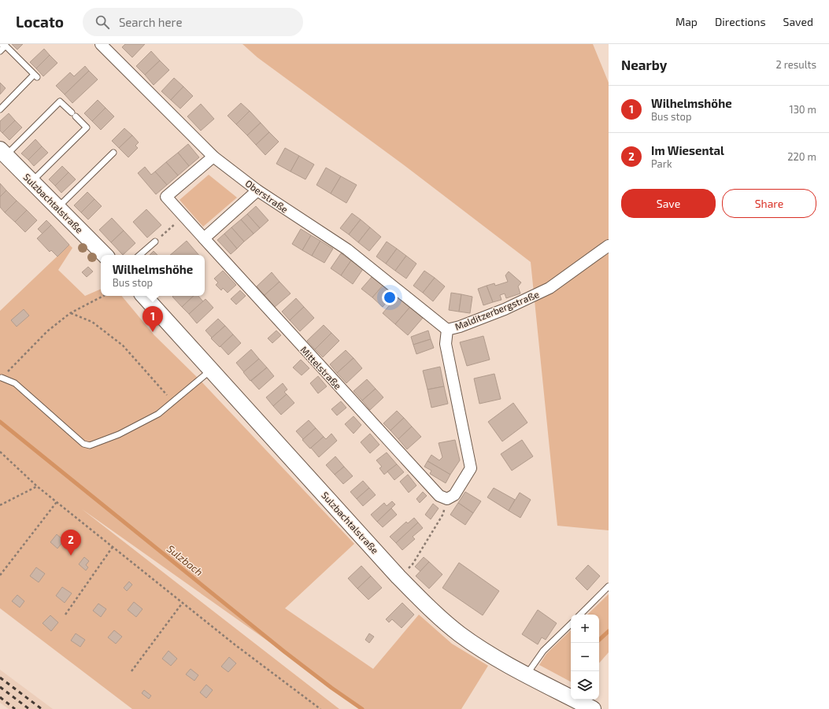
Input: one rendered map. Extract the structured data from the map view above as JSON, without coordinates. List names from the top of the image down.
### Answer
{
  "streets": {
    "main road": ["Sulzbachtalstraße"],
    "street": ["Oberstraße", "Malditzerbergstraße", "Mittelstraße"]
  },
  "crossings": [
    ["Oberstraße", "Malditzerbergstraße"],
    ["Oberstraße", "Mittelstraße"],
    ["Malditzerbergstraße", "Mittelstraße"]
  ],
  "water": ["Sulzbach"],
  "page": {
    "header": "Locato",
    "search": "Search here",
    "nav": ["Map", "Directions", "Saved"],
    "heading": ["Nearby", "2 results"],
    "list": [
      {
        "mark": "1",
        "name": "Wilhelmshöhe",
        "note": "Bus stop",
        "value": "130 m"
      },
      {
        "mark": "2",
        "name": "Im Wiesental",
        "note": "Park",
        "value": "220 m"
      }
    ],
    "buttons": ["Save", "Share"],
    "popup": ["Wilhelmshöhe", "Bus stop"],
    "pins": ["1", "2"],
    "map_buttons": ["+", "−"]
  }
}
